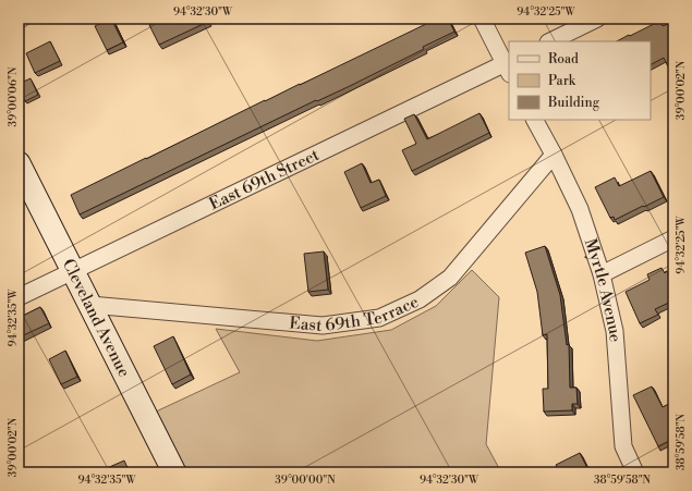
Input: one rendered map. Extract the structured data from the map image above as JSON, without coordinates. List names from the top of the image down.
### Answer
{
  "streets": {
    "main road": ["Cleveland Avenue"],
    "street": ["East 69th Street", "Myrtle Avenue", "East 69th Terrace"]
  },
  "crossings": [
    ["East 69th Street", "Cleveland Avenue"],
    ["Myrtle Avenue", "East 69th Terrace"],
    ["East 69th Terrace", "Cleveland Avenue"]
  ],
  "legend": ["Road", "Park", "Building"],
  "coordinates": [
    "94°32'30\"W",
    "94°32'25\"W",
    "39°00'02\"N",
    "39°00'06\"N",
    "94°32'35\"W",
    "38°59'58\"N",
    "39°00'00\"N"
  ]
}
